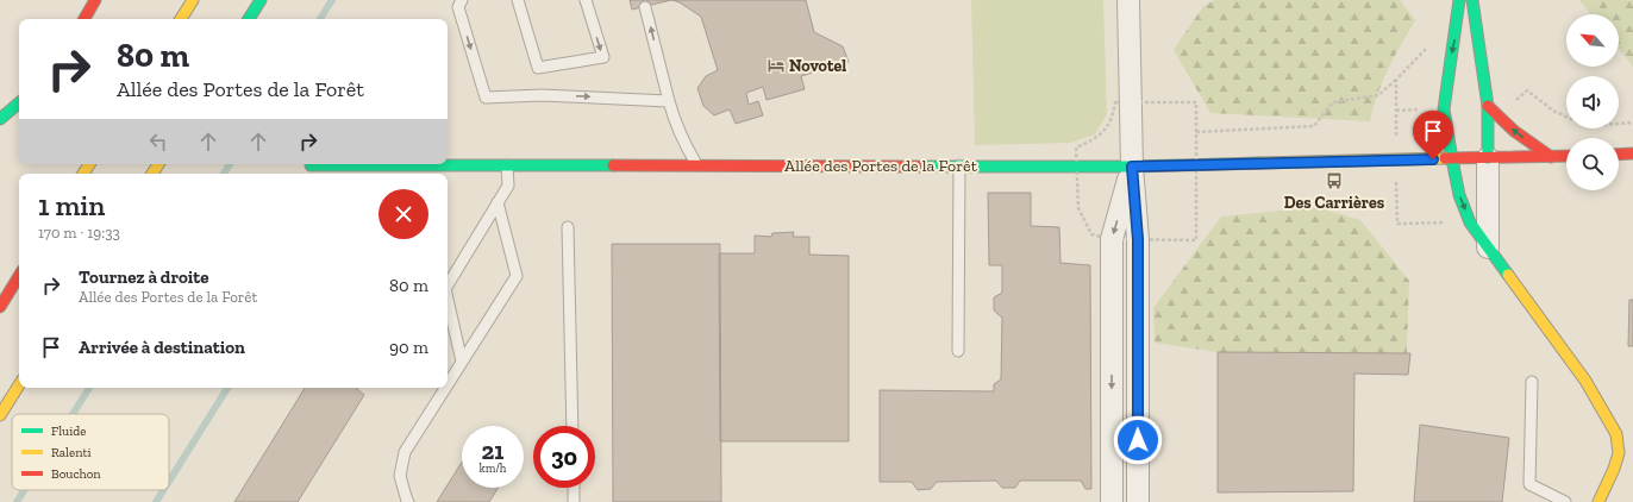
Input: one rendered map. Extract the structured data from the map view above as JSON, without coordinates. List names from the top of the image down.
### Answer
{
  "streets": {
    "main road": ["Allée des Portes de la Forêt"]
  },
  "places": {
    "hotel": ["Novotel"],
    "bus stop": ["Des Carrières"]
  },
  "legend": ["Fluide", "Ralenti", "Bouchon"],
  "north": "top left",
  "page": {
    "turn": ["80 m", "Allée des Portes de la Forêt"],
    "heading": ["1 min", "170 m · 19:33"],
    "list": [
      {
        "name": "Tournez à droite",
        "note": "Allée des Portes de la Forêt",
        "value": "80 m"
      },
      {
        "name": "Arrivée à destination",
        "value": "90 m"
      }
    ],
    "speed": "21 km/h",
    "limit": "30"
  }
}
